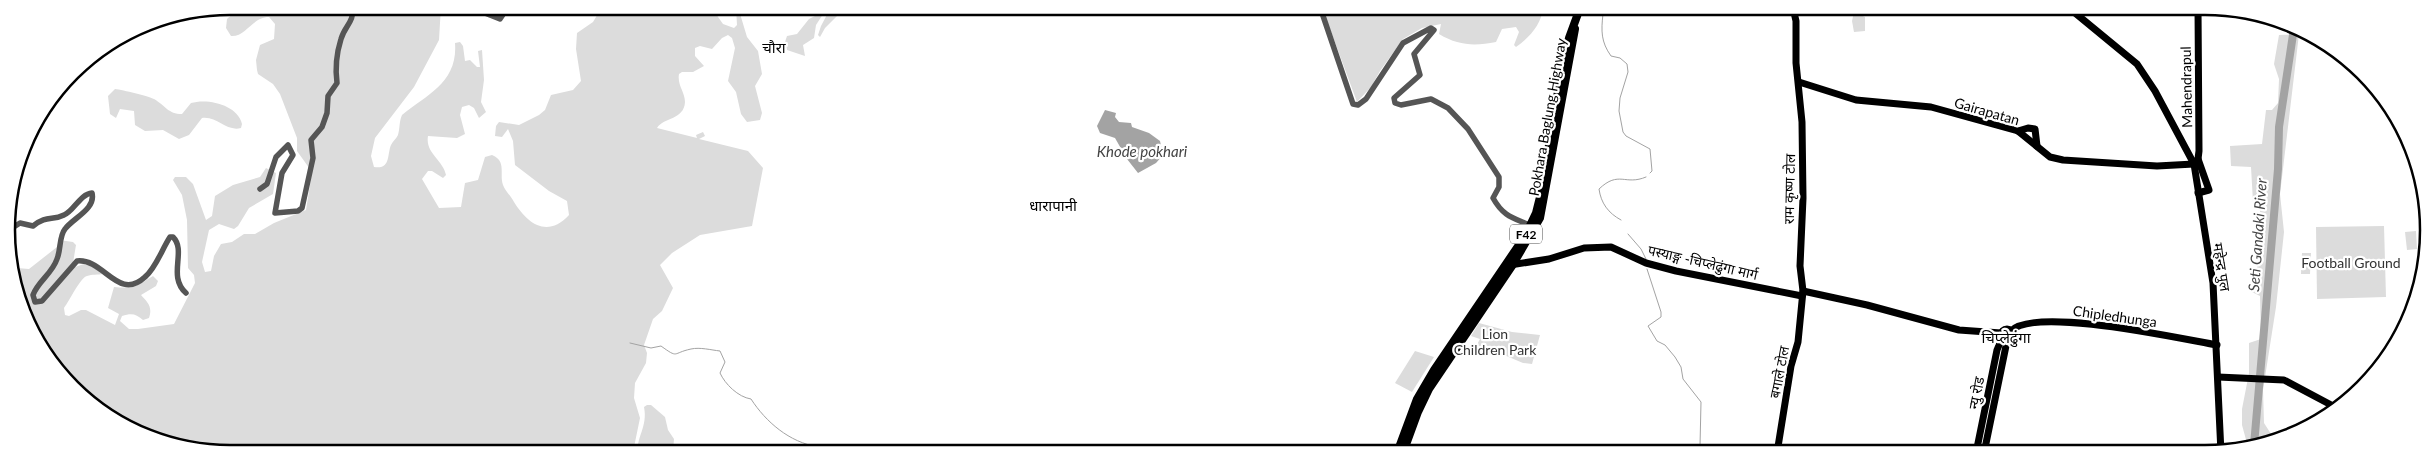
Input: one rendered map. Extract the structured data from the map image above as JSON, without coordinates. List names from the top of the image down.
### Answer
{
  "streets": {
    "highway": ["Pokhara Baglung Highway", "F42"],
    "main road": [
      "Mahendrapul",
      "Gairapatan",
      "राम कृष्ण टोल",
      "पस्याङ्ग -चिप्लेढुंगा मार्ग",
      "महेन्द्र पुल",
      "Chipledhunga",
      "बगाले टोल",
      "न्यु रोड"
    ]
  },
  "crossings": [
    ["Mahendrapul", "Gairapatan"],
    ["Mahendrapul", "महेन्द्र पुल"],
    ["Gairapatan", "राम कृष्ण टोल"],
    ["Gairapatan", "महेन्द्र पुल"],
    ["Pokhara Baglung Highway", "पस्याङ्ग -चिप्लेढुंगा मार्ग"],
    ["राम कृष्ण टोल", "पस्याङ्ग -चिप्लेढुंगा मार्ग"],
    ["राम कृष्ण टोल", "बगाले टोल"],
    ["पस्याङ्ग -चिप्लेढुंगा मार्ग", "बगाले टोल"],
    ["महेन्द्र पुल", "Chipledhunga"],
    ["Chipledhunga", "न्यु रोड"]
  ],
  "districts": ["चौरा", "धारापानी", "चिप्लेढुंगा"],
  "water": ["Khode pokhari", "Seti Gandaki River"],
  "parks": ["Football Ground", "Lion Children Park"]
}
